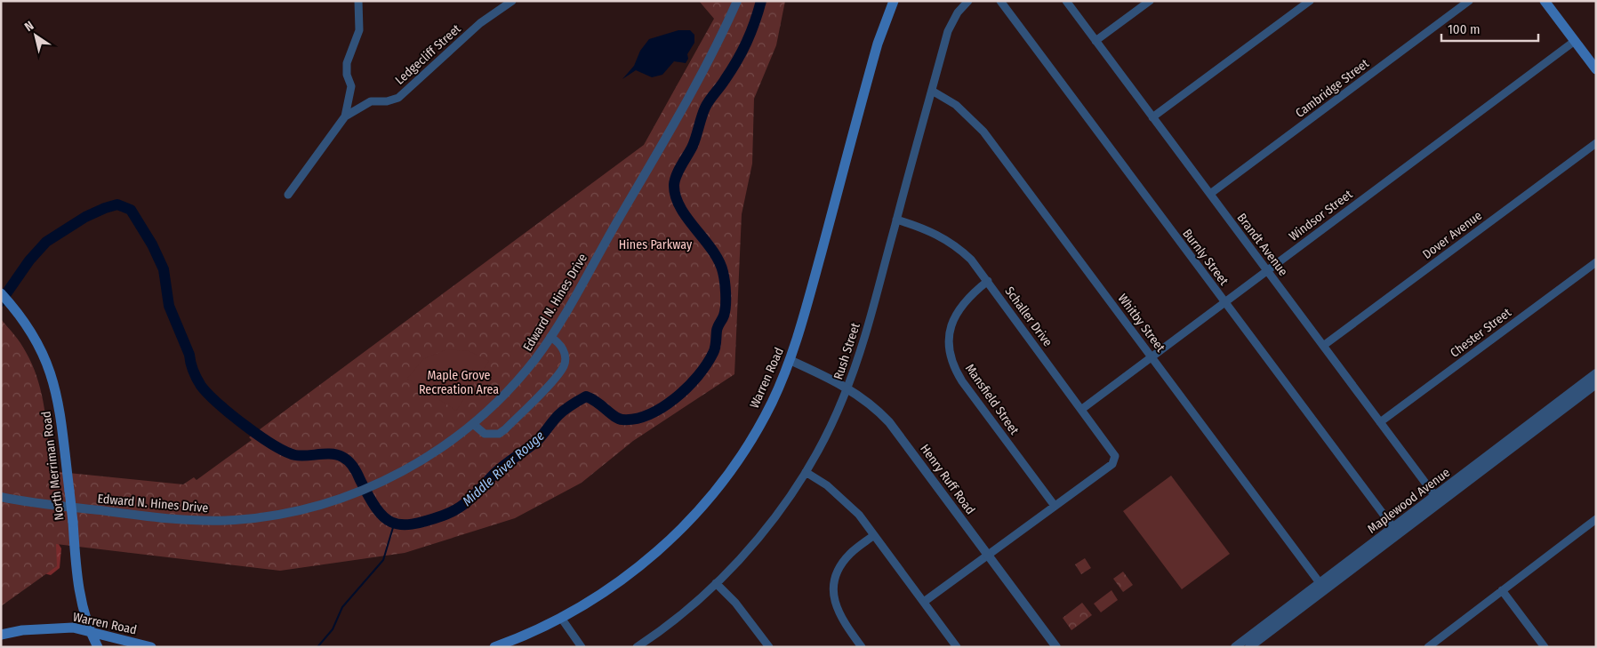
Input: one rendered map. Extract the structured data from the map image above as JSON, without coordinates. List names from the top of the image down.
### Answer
{
  "streets": {
    "main road": ["Warren Road", "North Merriman Road"],
    "street": [
      "Ledgecliff Street",
      "Cambridge Street",
      "Windsor Street",
      "Dover Avenue",
      "Brandt Avenue",
      "Burnly Street",
      "Edward N. Hines Drive",
      "Schaller Drive",
      "Whitby Street",
      "Chester Street",
      "Rush Street",
      "Mansfield Street",
      "Henry Ruff Road",
      "Maplewood Avenue"
    ]
  },
  "crossings": [
    ["Cambridge Street", "Brandt Avenue"],
    ["Windsor Street", "Brandt Avenue"],
    ["Windsor Street", "Burnly Street"],
    ["Windsor Street", "Schaller Drive"],
    ["Windsor Street", "Whitby Street"],
    ["Dover Avenue", "Brandt Avenue"],
    ["Brandt Avenue", "Chester Street"],
    ["Brandt Avenue", "Maplewood Avenue"],
    ["Burnly Street", "Maplewood Avenue"],
    ["Schaller Drive", "Rush Street"],
    ["Schaller Drive", "Mansfield Street"],
    ["Whitby Street", "Rush Street"],
    ["Whitby Street", "Maplewood Avenue"],
    ["Rush Street", "Henry Ruff Road"],
    ["Warren Road", "North Merriman Road"],
    ["Warren Road", "Henry Ruff Road"]
  ],
  "water": ["Middle River Rouge"],
  "parks": ["Hines Parkway", "Maple Grove Recreation Area"],
  "scale_bar": "100 m",
  "north": "top left"
}
